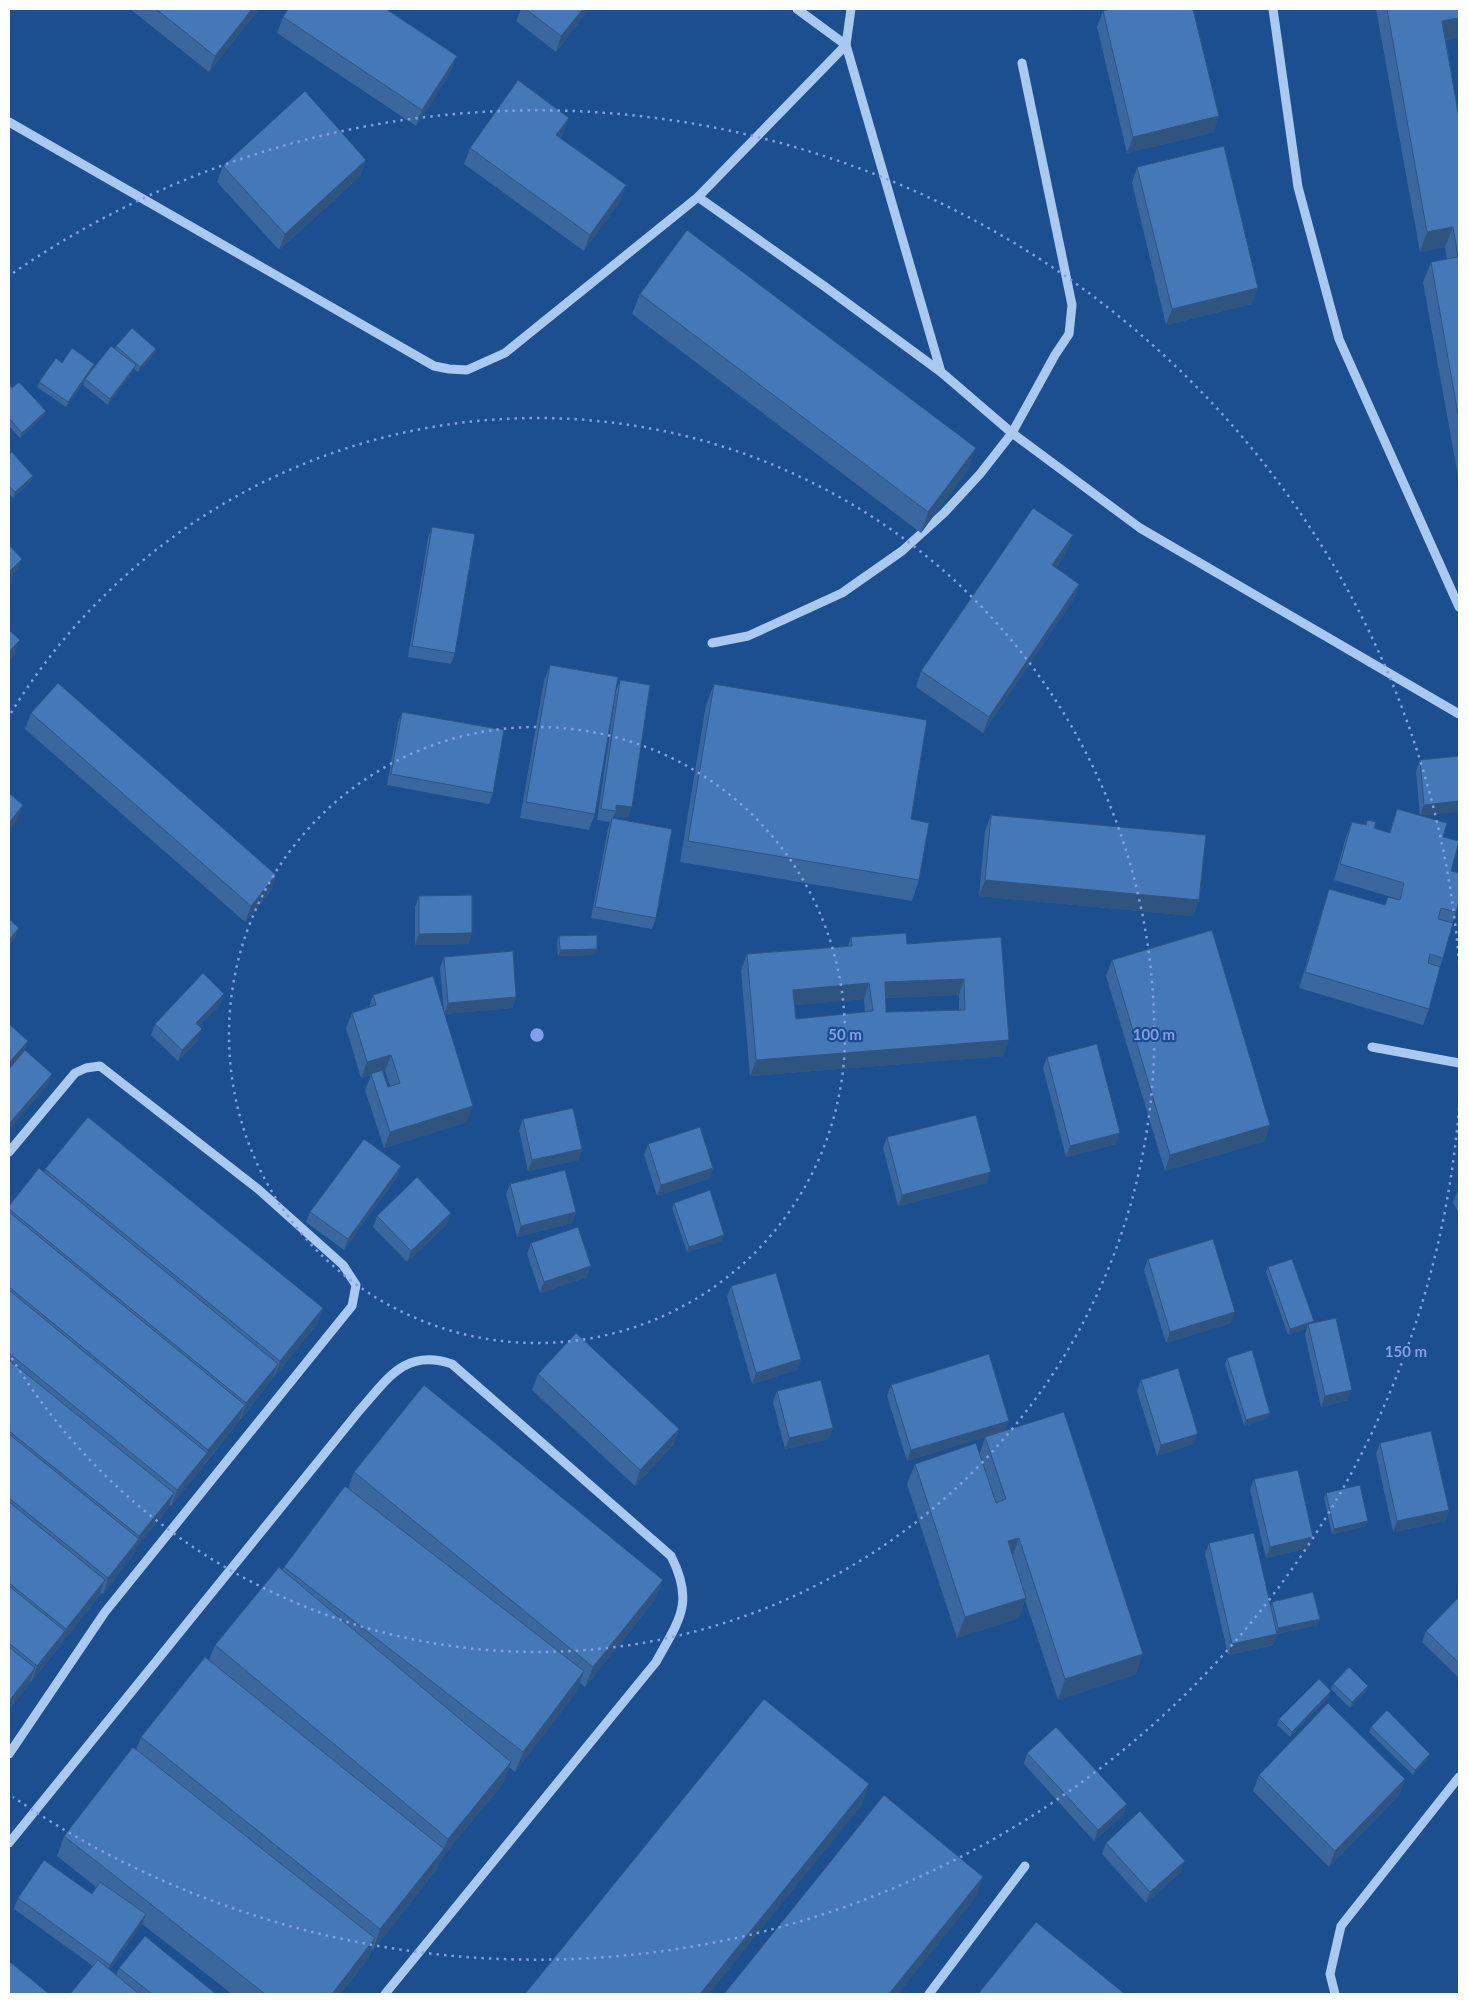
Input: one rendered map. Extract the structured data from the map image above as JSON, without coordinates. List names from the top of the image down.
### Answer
{
  "rings": ["50 m", "100 m", "150 m"]
}
